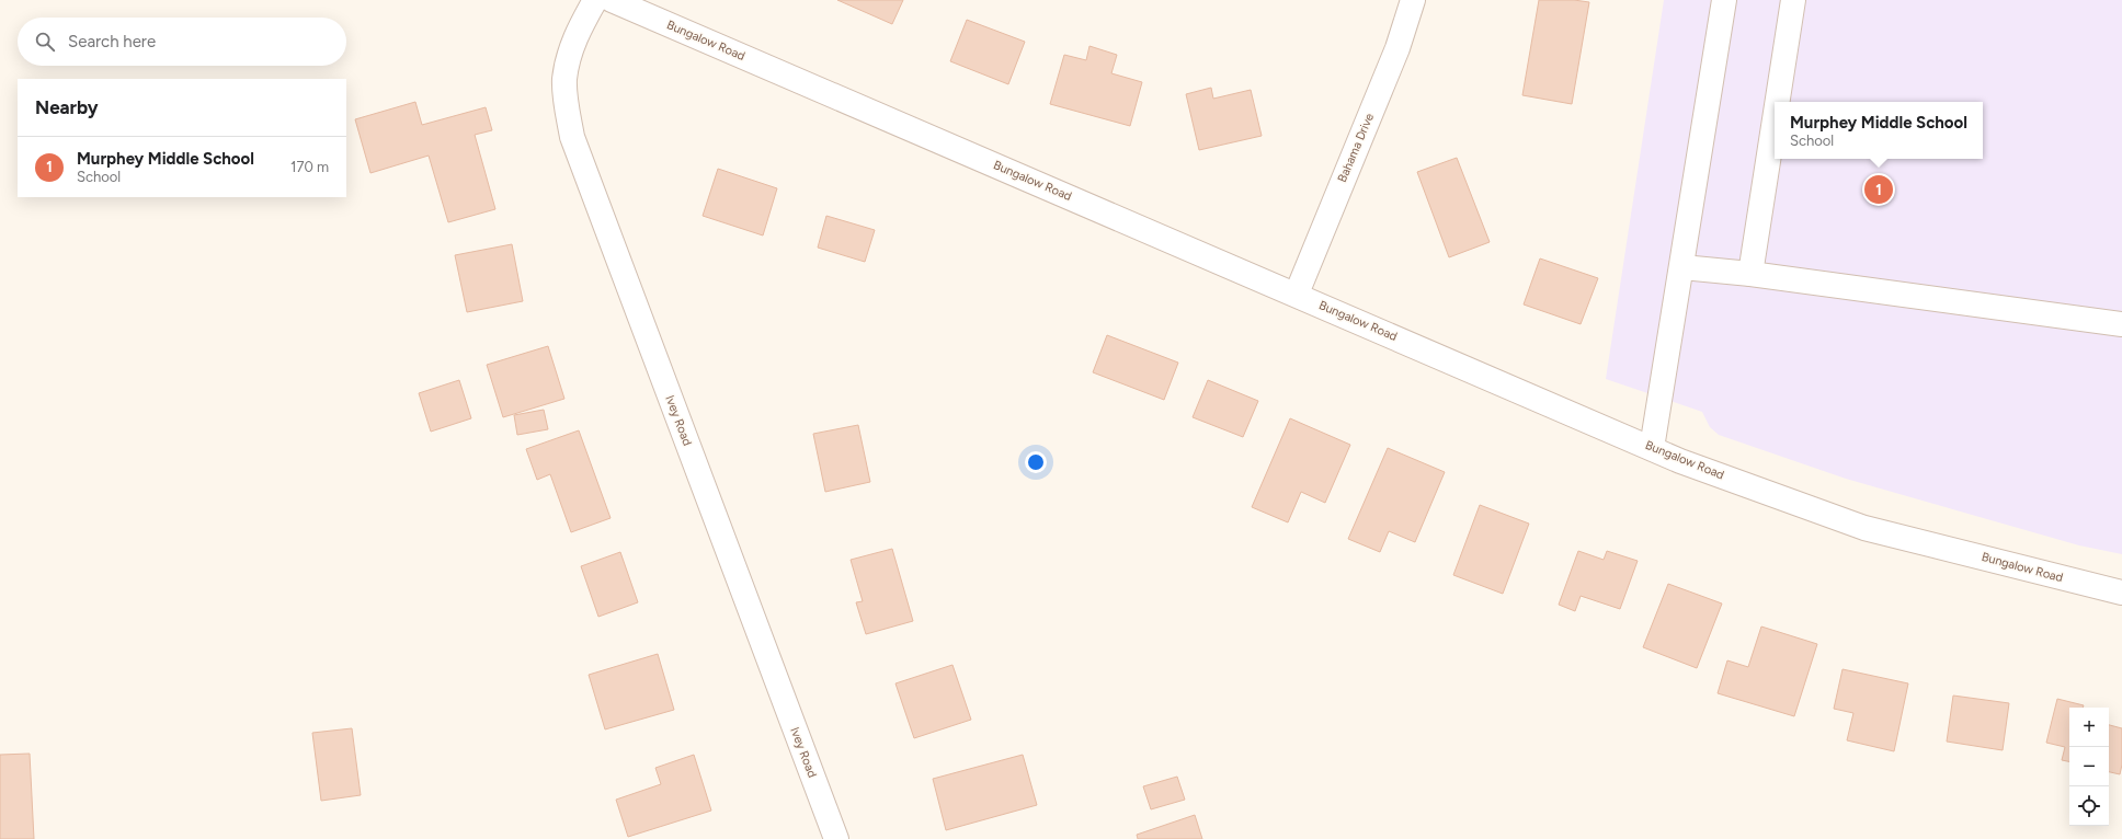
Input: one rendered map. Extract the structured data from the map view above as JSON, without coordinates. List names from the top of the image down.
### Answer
{
  "streets": {
    "street": ["Bungalow Road", "Bahama Drive", "Ivey Road"]
  },
  "crossings": [
    ["Bungalow Road", "Bahama Drive"]
  ],
  "page": {
    "search": "Search here",
    "heading": "Nearby",
    "popup": ["Murphey Middle School", "School"],
    "list": [
      {
        "mark": "1",
        "name": "Murphey Middle School",
        "note": "School",
        "value": "170 m"
      }
    ],
    "pins": "1",
    "map_buttons": ["+", "−"]
  }
}
